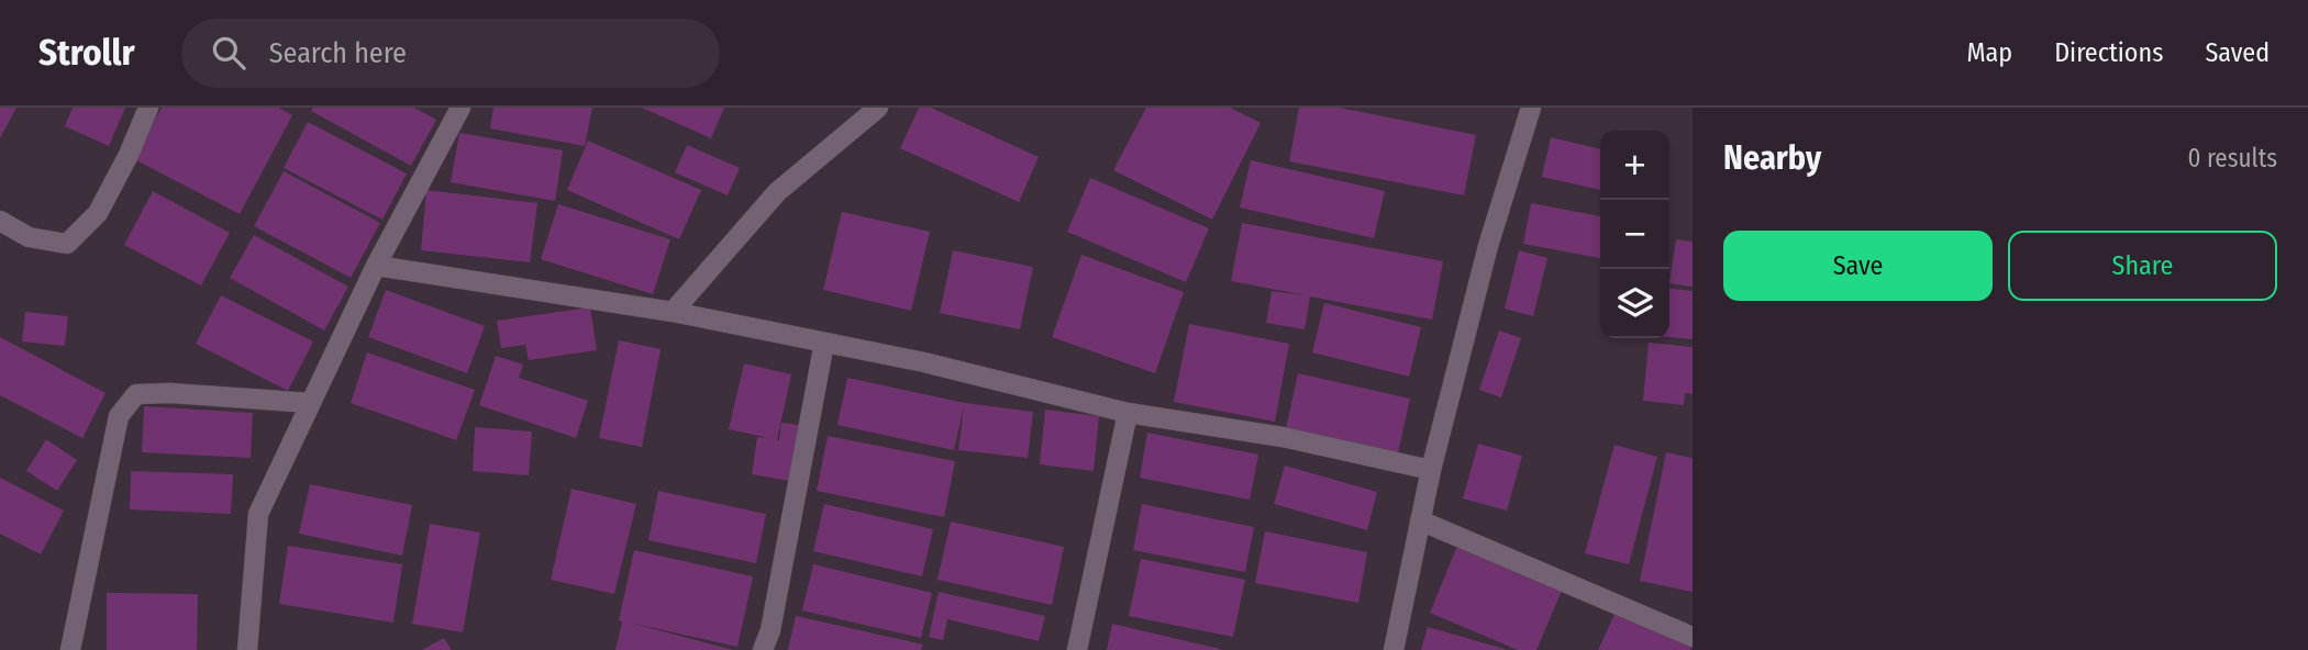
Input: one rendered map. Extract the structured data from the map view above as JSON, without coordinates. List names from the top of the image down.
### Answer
{
  "page": {
    "header": "Strollr",
    "search": "Search here",
    "nav": ["Map", "Directions", "Saved"],
    "heading": ["Nearby", "0 results"],
    "map_buttons": ["+", "−"],
    "buttons": ["Save", "Share"]
  }
}
